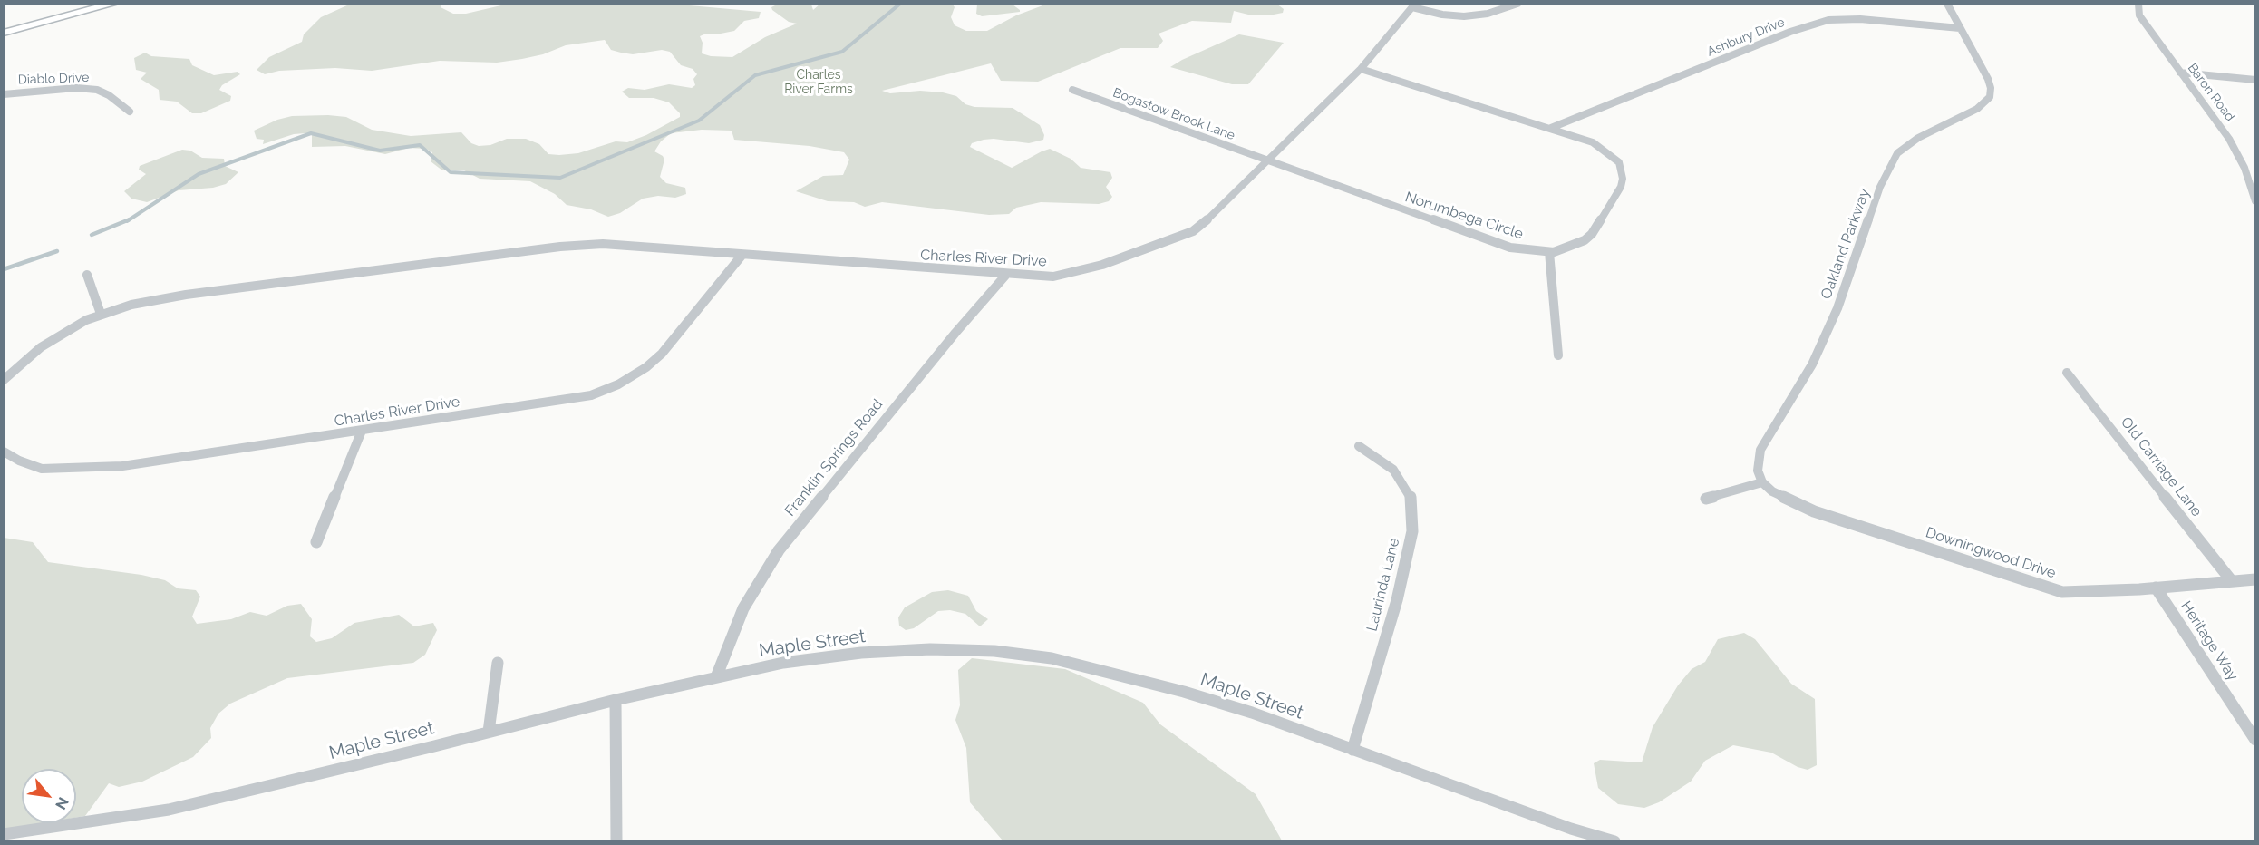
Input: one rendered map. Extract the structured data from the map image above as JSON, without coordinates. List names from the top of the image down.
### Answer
{
  "streets": {
    "street": [
      "Ashbury Drive",
      "Diablo Drive",
      "Baron Road",
      "Bogastow Brook Lane",
      "Norumbega Circle",
      "Oakland Parkway",
      "Charles River Drive",
      "Franklin Springs Road",
      "Old Carriage Lane",
      "Downingwood Drive",
      "Laurinda Lane",
      "Heritage Way",
      "Maple Street"
    ]
  },
  "crossings": [
    ["Ashbury Drive", "Norumbega Circle"],
    ["Ashbury Drive", "Oakland Parkway"],
    ["Bogastow Brook Lane", "Norumbega Circle"],
    ["Bogastow Brook Lane", "Charles River Drive"],
    ["Norumbega Circle", "Charles River Drive"],
    ["Oakland Parkway", "Downingwood Drive"],
    ["Charles River Drive", "Franklin Springs Road"],
    ["Franklin Springs Road", "Maple Street"],
    ["Old Carriage Lane", "Downingwood Drive"],
    ["Downingwood Drive", "Heritage Way"],
    ["Laurinda Lane", "Maple Street"]
  ],
  "parks": ["Charles River Farms"],
  "north": "bottom right"
}
